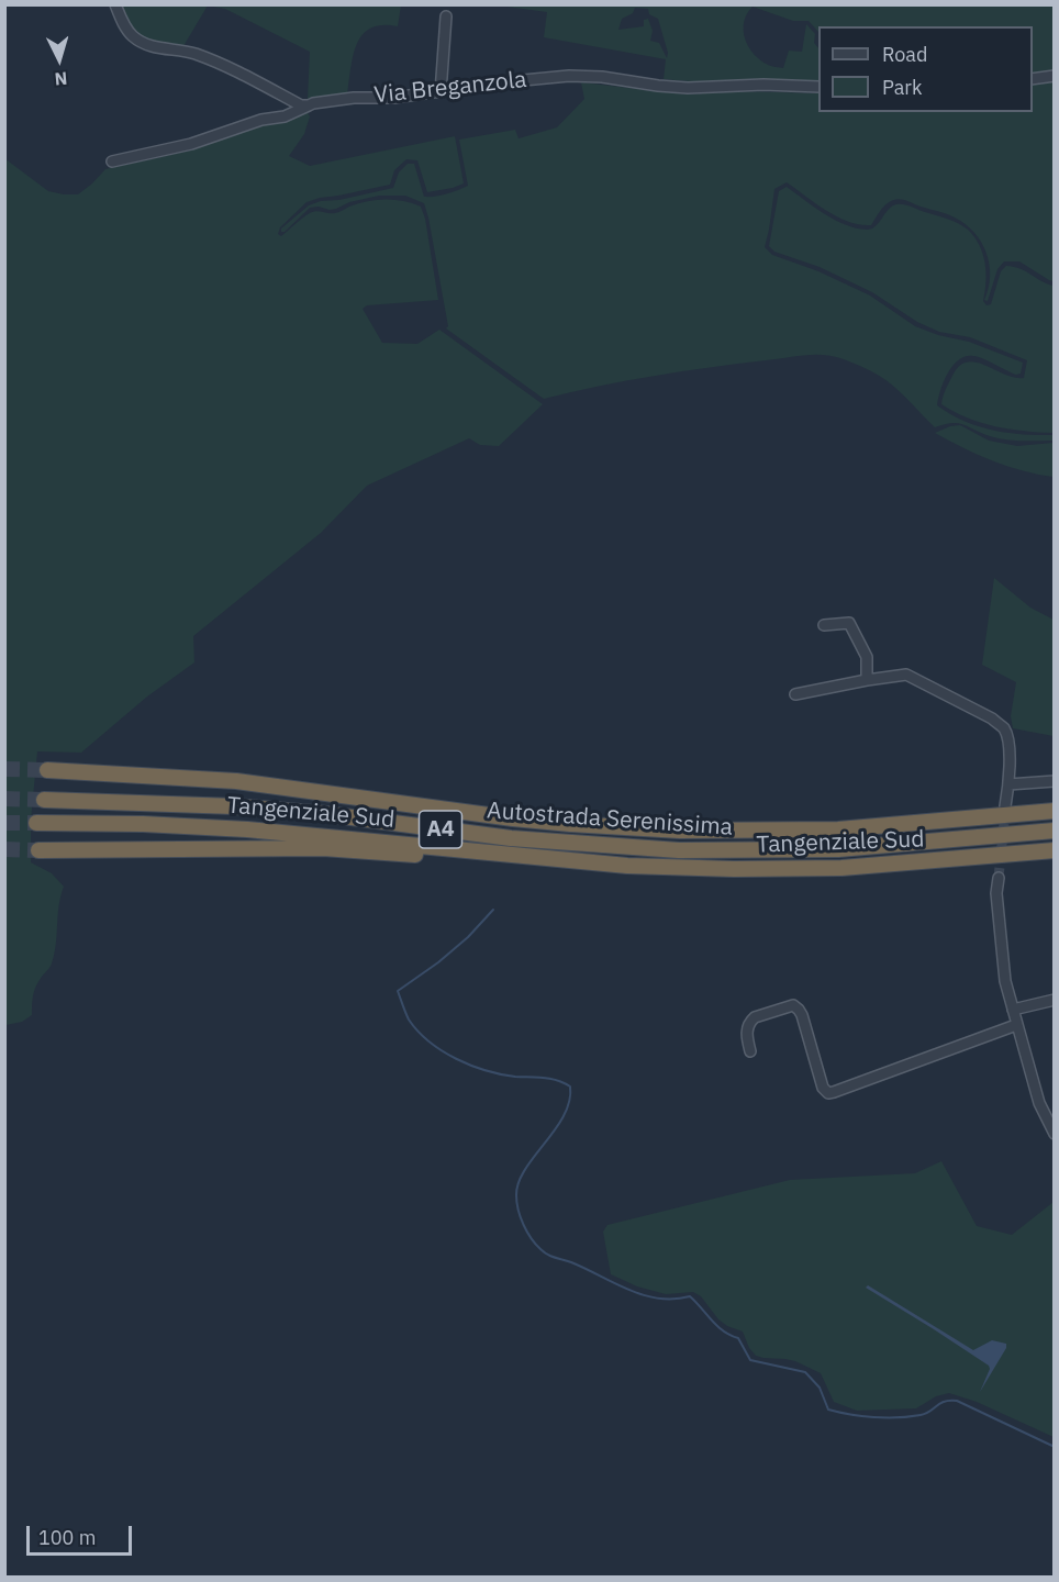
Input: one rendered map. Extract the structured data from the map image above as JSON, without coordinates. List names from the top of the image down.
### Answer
{
  "streets": {
    "highway": ["Tangenziale Sud", "Autostrada Serenissima", "A4"],
    "street": ["Via Breganzola"]
  },
  "legend": ["Road", "Park"],
  "scale_bar": "100 m",
  "north": "bottom"
}
